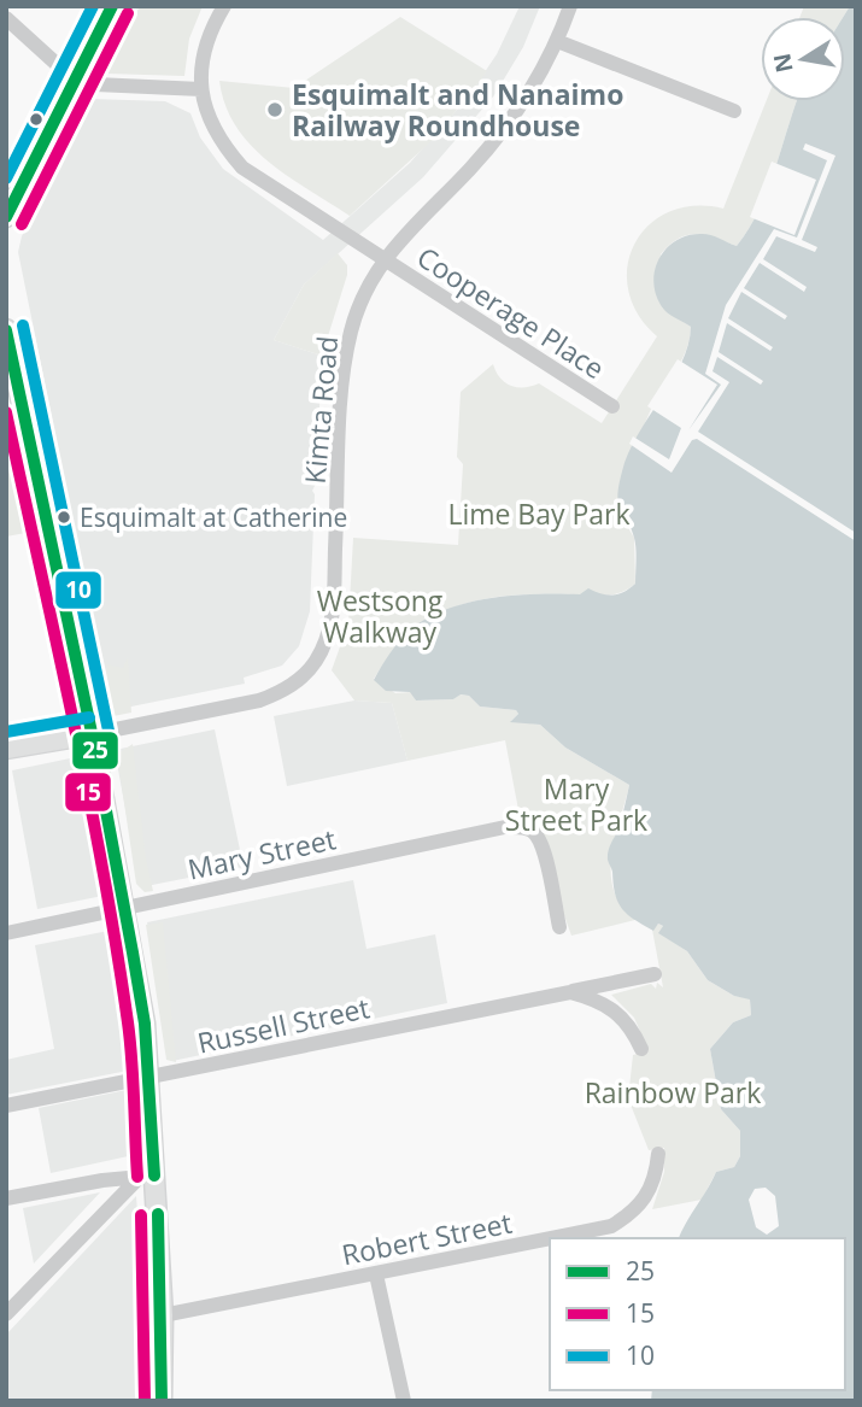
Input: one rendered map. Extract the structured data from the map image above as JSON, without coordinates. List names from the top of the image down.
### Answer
{
  "streets": {
    "street": [
      "Cooperage Place",
      "Kimta Road",
      "Mary Street",
      "Russell Street",
      "Robert Street"
    ]
  },
  "crossings": [
    ["Cooperage Place", "Kimta Road"]
  ],
  "parks": [
    "Lime Bay Park",
    "Westsong Walkway",
    "Mary Street Park",
    "Rainbow Park"
  ],
  "places": ["Esquimalt and Nanaimo Railway Roundhouse", "Esquimalt at Catherine"],
  "lines": ["transit line 25", "transit line 10", "transit line 15"],
  "legend": ["25", "15", "10"],
  "north": "left"
}
